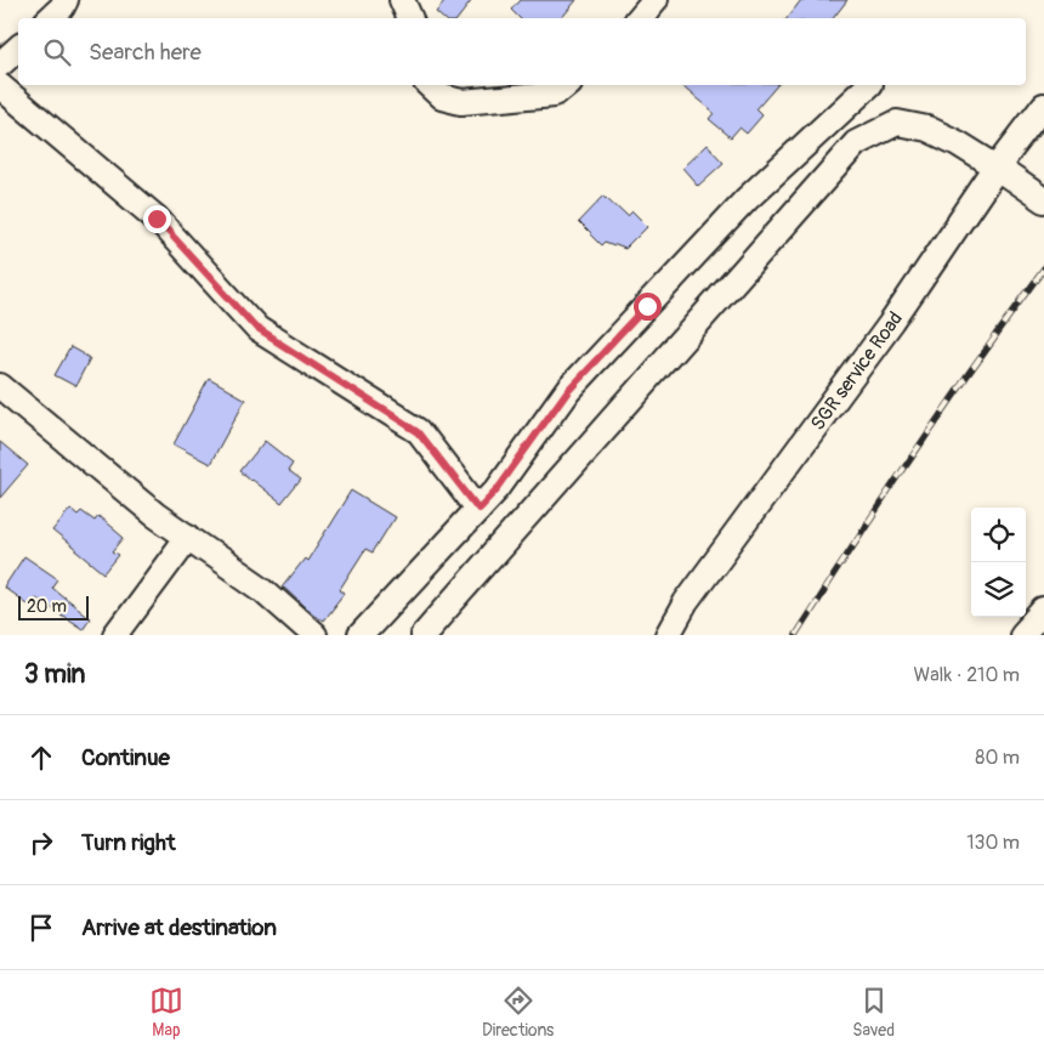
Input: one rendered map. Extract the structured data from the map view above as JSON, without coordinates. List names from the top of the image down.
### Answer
{
  "streets": {
    "street": ["SGR service Road"]
  },
  "scale_bar": "20 m",
  "page": {
    "search": "Search here",
    "scale": "20 m",
    "heading": ["3 min", "Walk · 210 m"],
    "list": [
      ["Continue", "80 m"],
      ["Turn right", "130 m"],
      "Arrive at destination"
    ],
    "nav": ["Map", "Directions", "Saved"]
  }
}
